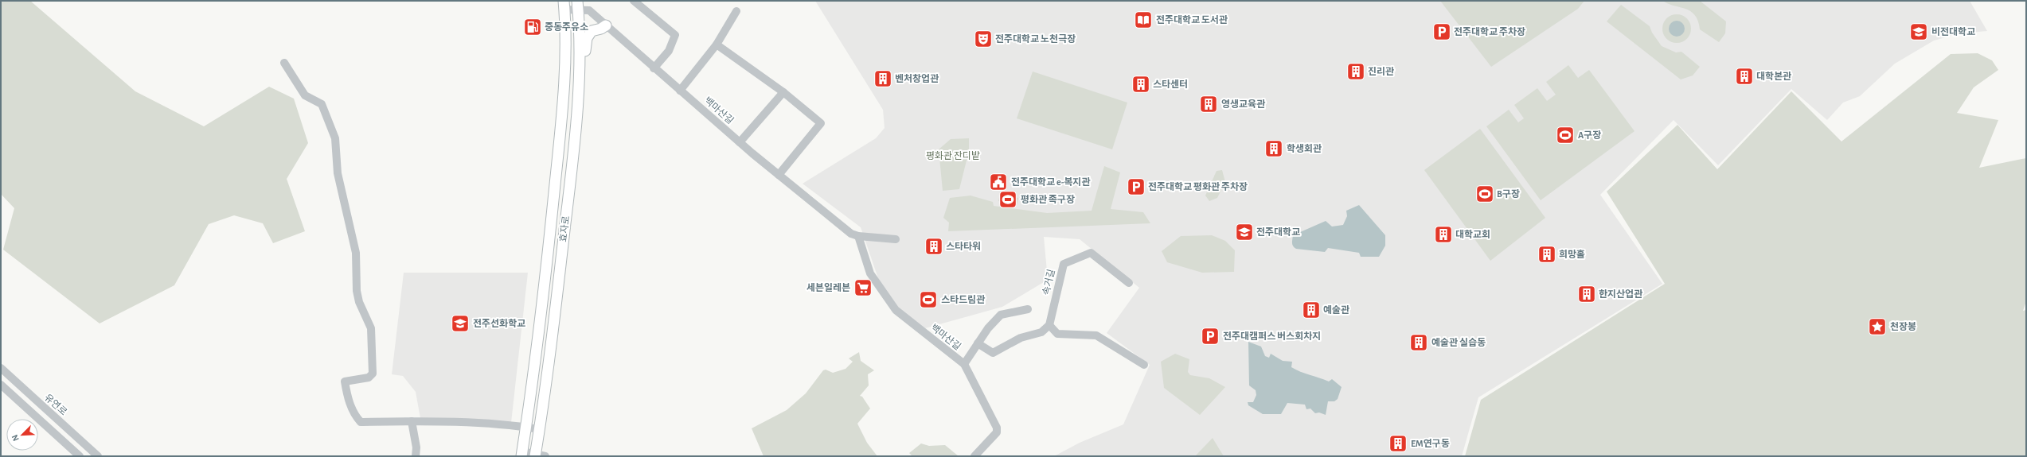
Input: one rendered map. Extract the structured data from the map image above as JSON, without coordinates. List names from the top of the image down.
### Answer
{
  "streets": {
    "main road": ["효자로"],
    "street": ["백마산길", "속거길", "유연로"]
  },
  "crossings": [
    ["백마산길", "효자로"]
  ],
  "parks": ["평화관 잔디밭"],
  "places": {
    "library": ["전주대학교 도서관"],
    "fuel station": ["중동주유소"],
    "parking": ["전주대학교 주차장", "전주대학교 평화관 주차장", "전주대캠퍼스 버스회차지"],
    "school or university": ["비전대학교", "전주대학교", "전주선화학교"],
    "theatre": ["전주대학교 노천극장"],
    "building": [
      "진리관",
      "대학본관",
      "벤처창업관",
      "스타센터",
      "영생교육관",
      "학생회관",
      "대학교회",
      "스타타워",
      "희망홀",
      "한지산업관",
      "예술관",
      "예술관 실습동",
      "EM연구동"
    ],
    "sports": [
      "A구장",
      "B구장",
      "평화관 족구장",
      "스타드림관"
    ],
    "public building": ["전주대학교 e-복지관"],
    "supermarket": ["세븐일레븐"],
    "place": ["천장봉"]
  },
  "north": "bottom left"
}
